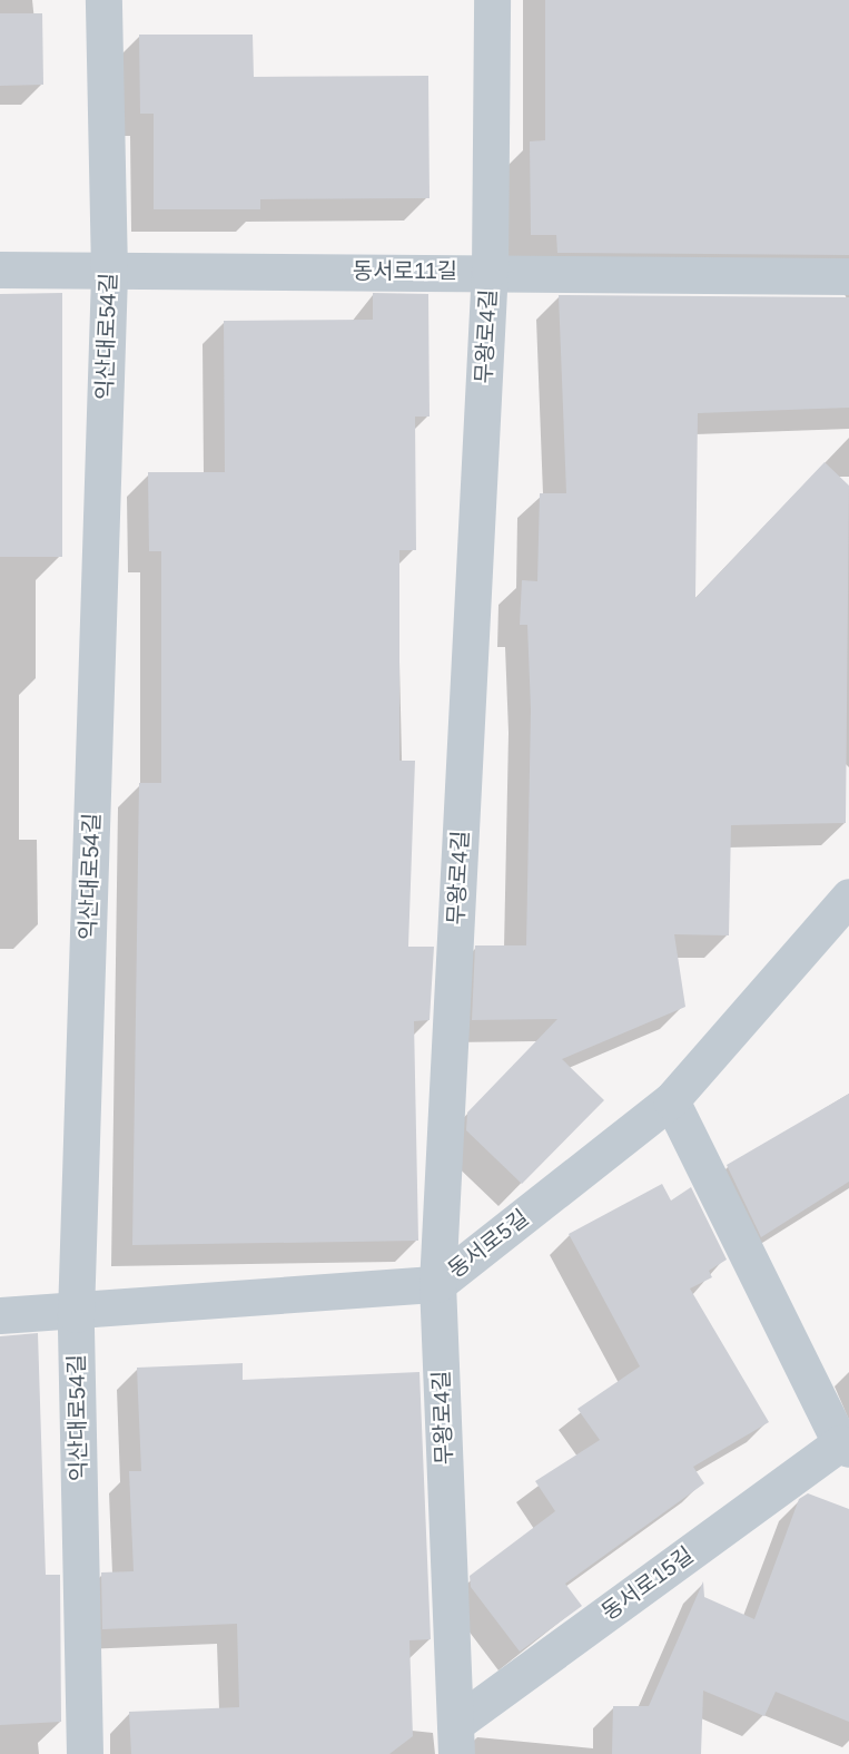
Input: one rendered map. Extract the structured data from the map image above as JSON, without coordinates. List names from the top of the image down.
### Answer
{
  "streets": {
    "street": [
      "동서로11길",
      "익산대로54길",
      "무왕로4길",
      "동서로5길",
      "동서로15길"
    ]
  },
  "crossings": [
    ["동서로11길", "익산대로54길"],
    ["동서로11길", "무왕로4길"],
    ["익산대로54길", "동서로5길"],
    ["무왕로4길", "동서로5길"],
    ["무왕로4길", "동서로15길"],
    ["동서로5길", "동서로15길"]
  ]
}
